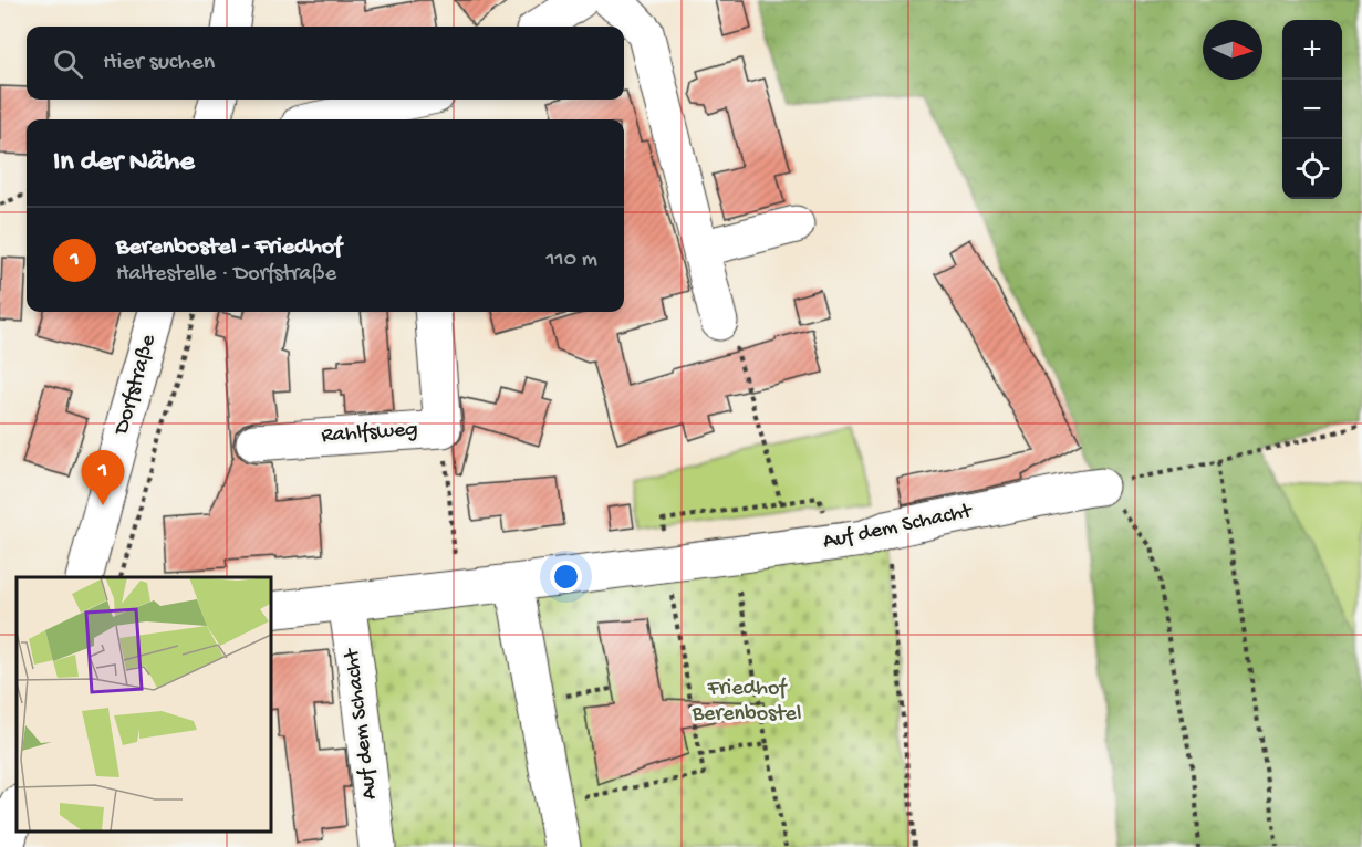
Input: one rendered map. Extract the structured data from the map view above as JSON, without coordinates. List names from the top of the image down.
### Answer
{
  "streets": {
    "street": ["Dorfstraße", "Rahlfsweg", "Auf dem Schacht"]
  },
  "parks": ["Friedhof Berenbostel"],
  "north": "right",
  "page": {
    "map_buttons": ["+", "−"],
    "search": "Hier suchen",
    "heading": "In der Nähe",
    "list": [
      {
        "mark": "1",
        "name": "Berenbostel - Friedhof",
        "note": "Haltestelle · Dorfstraße",
        "value": "110 m"
      }
    ],
    "pins": "1"
  }
}
